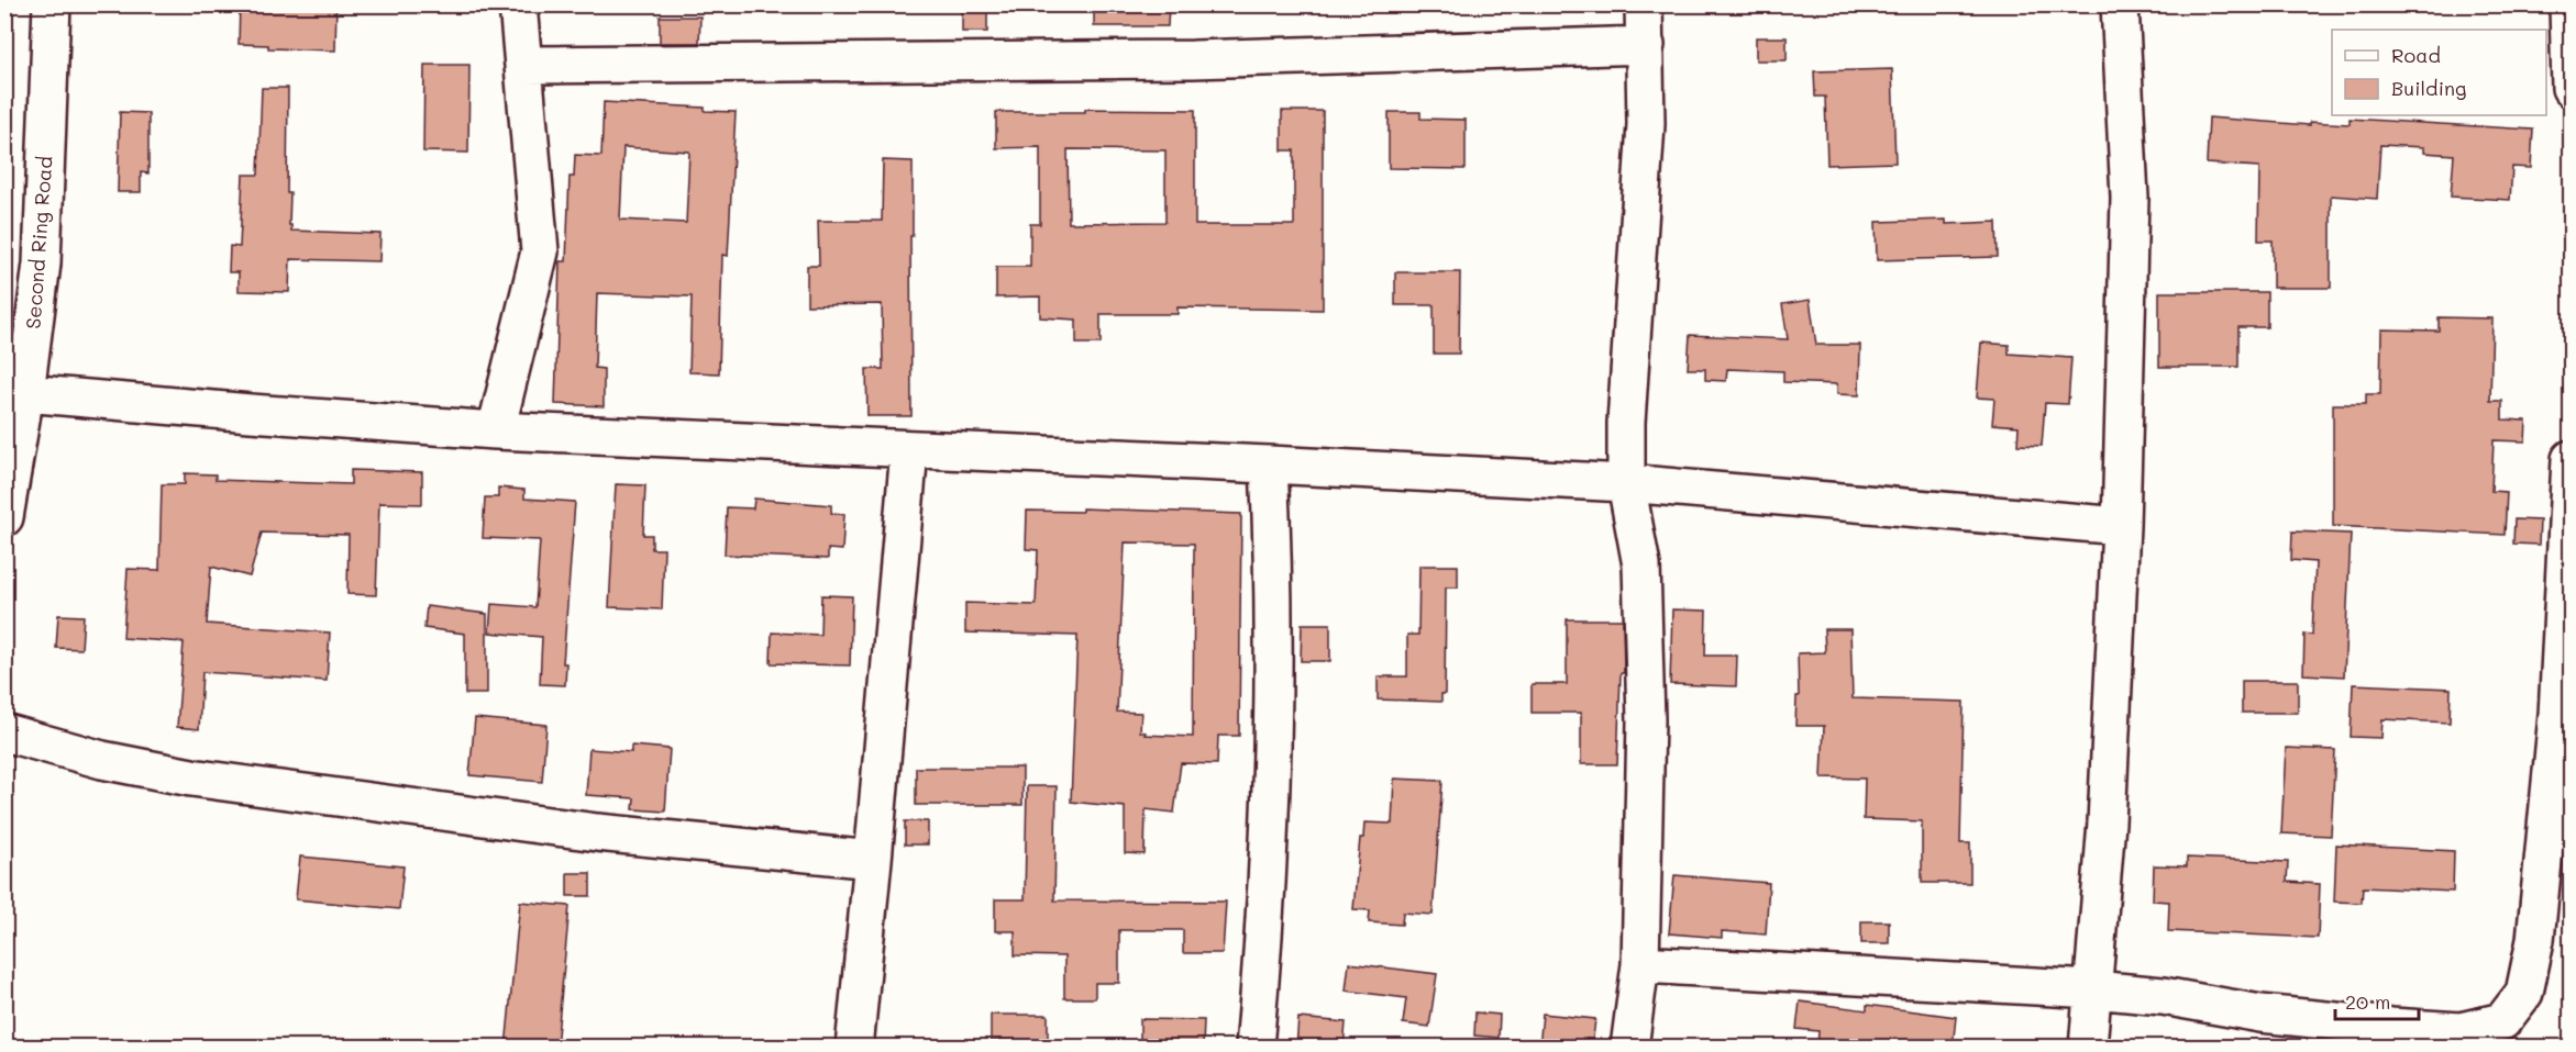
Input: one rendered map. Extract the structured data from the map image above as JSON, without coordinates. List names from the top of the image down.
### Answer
{
  "streets": {
    "street": ["Second Ring Road"]
  },
  "legend": ["Road", "Building"],
  "scale_bar": "20 m"
}
